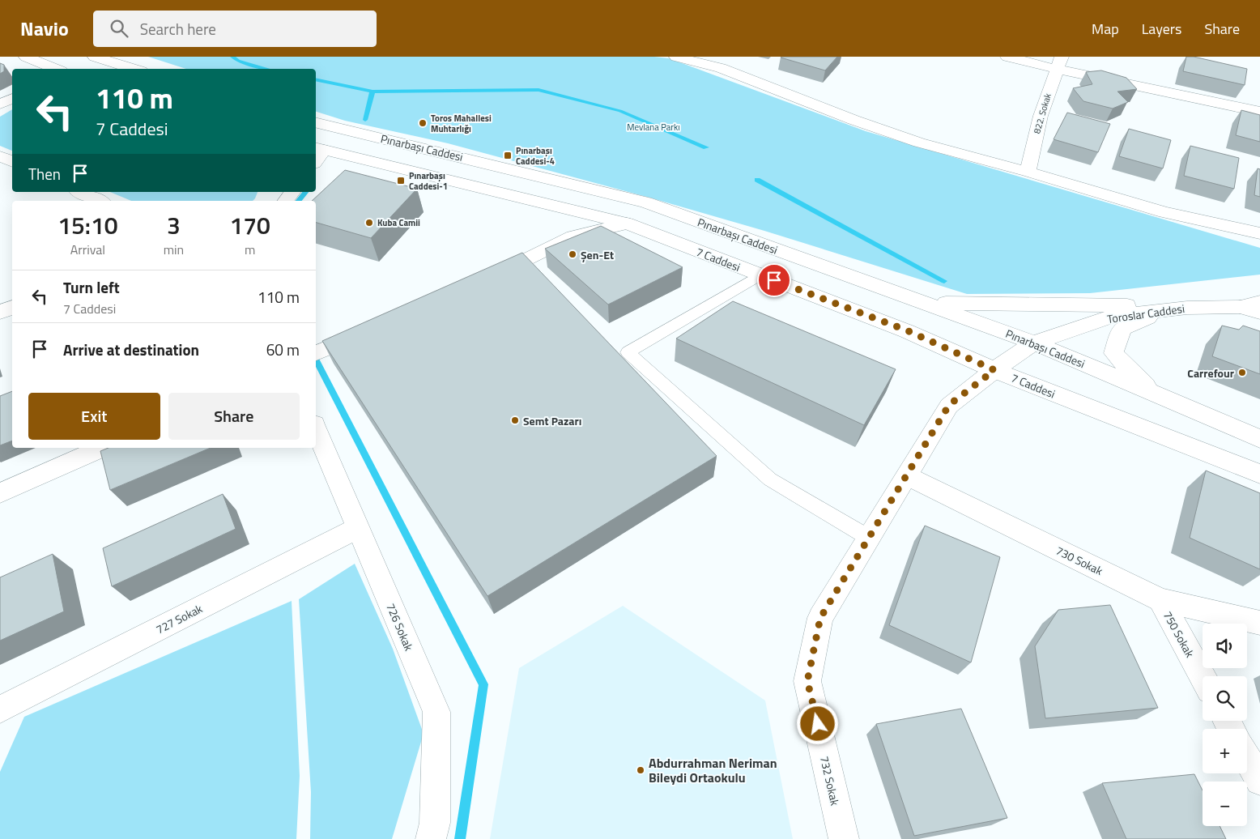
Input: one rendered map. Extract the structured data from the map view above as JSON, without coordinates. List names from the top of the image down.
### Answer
{
  "streets": {
    "street": [
      "822. Sokak",
      "Pınarbaşı Caddesi",
      "7 Caddesi",
      "Toroslar Caddesi",
      "730 Sokak",
      "727 Sokak",
      "726 Sokak",
      "750 Sokak",
      "732 Sokak"
    ]
  },
  "crossings": [
    ["Pınarbaşı Caddesi", "Toroslar Caddesi"],
    ["7 Caddesi", "Toroslar Caddesi"],
    ["7 Caddesi", "732 Sokak"],
    ["Toroslar Caddesi", "732 Sokak"],
    ["730 Sokak", "750 Sokak"],
    ["730 Sokak", "732 Sokak"],
    ["727 Sokak", "726 Sokak"]
  ],
  "parks": ["Mevlana Parkı"],
  "places": {
    "other": [
      "Toros Mahallesi Muhtarlığı",
      "Kuba Camii",
      "Şen-Et",
      "Carrefour",
      "Semt Pazarı",
      "Abdurrahman Neriman Bileydi Ortaokulu"
    ],
    "transit": ["Pınarbaşı Caddesi-4", "Pınarbaşı Caddesi-1"]
  },
  "page": {
    "header": "Navio",
    "search": "Search here",
    "nav": ["Map", "Layers", "Share"],
    "turn": ["110 m", "7 Caddesi"],
    "then": "Then",
    "eta": [
      "15:10",
      "Arrival",
      "3",
      "min",
      "170",
      "m"
    ],
    "list": [
      {
        "name": "Turn left",
        "note": "7 Caddesi",
        "value": "110 m"
      },
      {
        "name": "Arrive at destination",
        "value": "60 m"
      }
    ],
    "buttons": ["Exit", "Share"],
    "map_buttons": ["+", "−"]
  }
}
